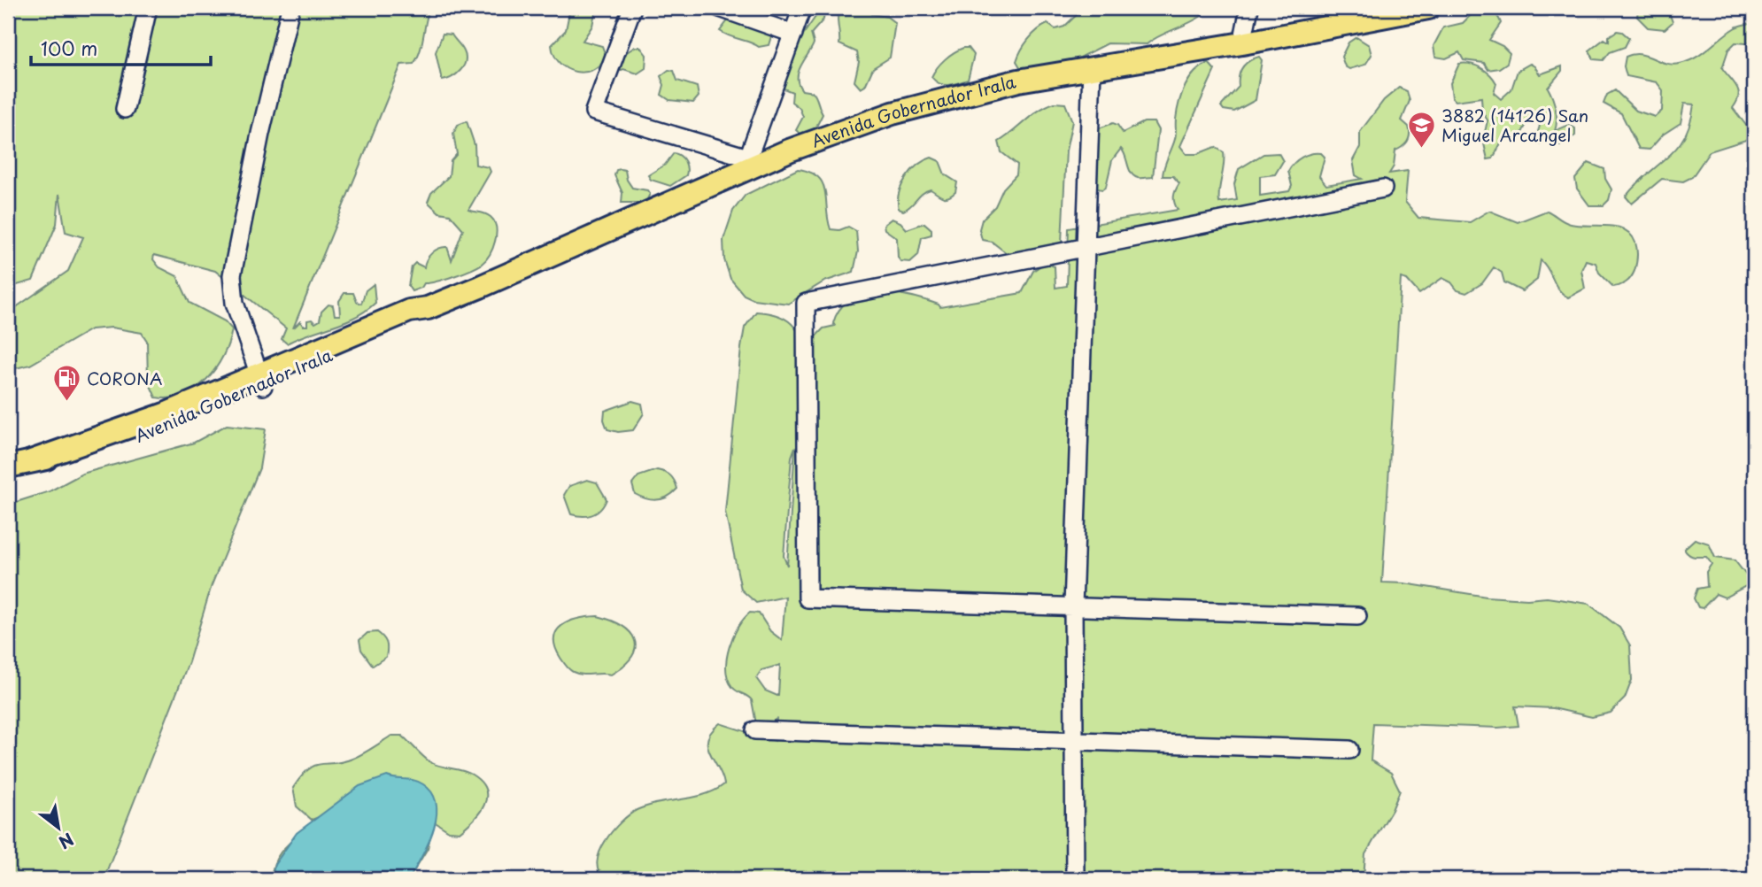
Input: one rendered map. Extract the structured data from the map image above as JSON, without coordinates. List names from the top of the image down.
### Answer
{
  "streets": {
    "main road": ["Avenida Gobernador Irala"]
  },
  "places": {
    "school or university": ["3882 (14126) San Miguel Arcangel"],
    "fuel station": ["CORONA"]
  },
  "scale_bar": "100 m",
  "north": "bottom right"
}
